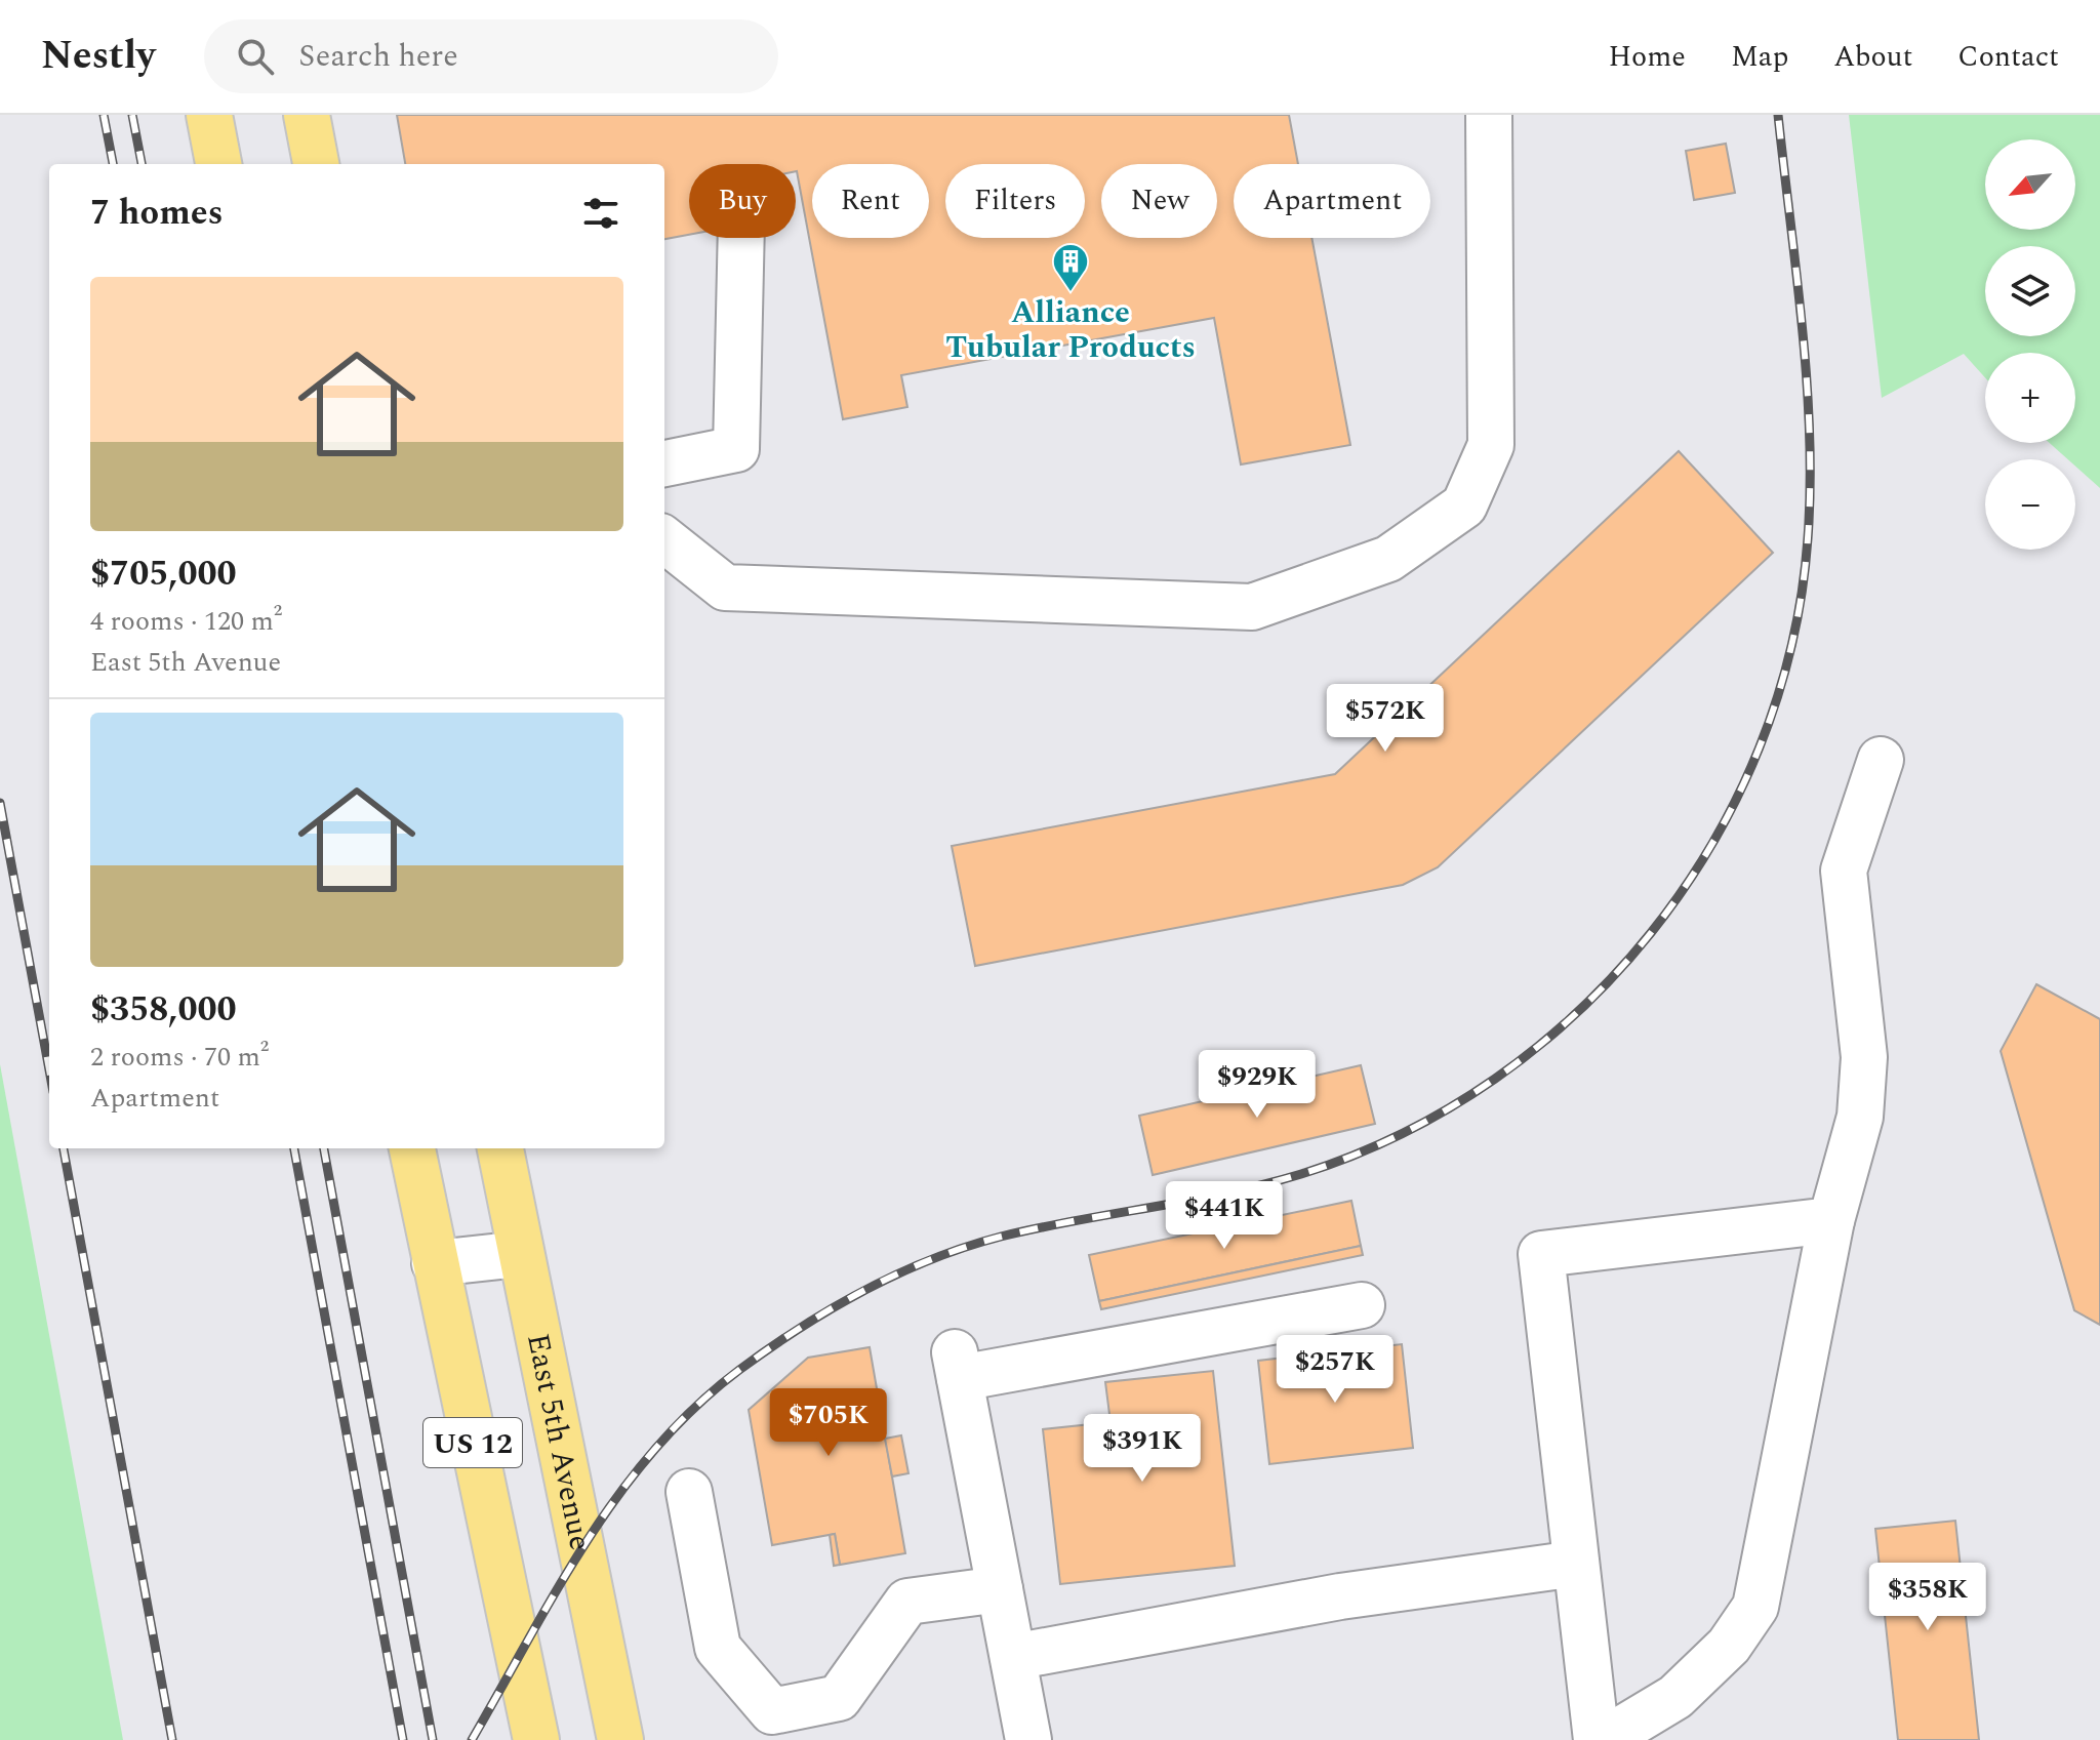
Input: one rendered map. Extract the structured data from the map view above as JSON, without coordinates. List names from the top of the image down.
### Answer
{
  "streets": {
    "main road": ["US 12", "East 5th Avenue"]
  },
  "places": {
    "building": ["Alliance Tubular Products"]
  },
  "north": "bottom left",
  "page": {
    "header": "Nestly",
    "search": "Search here",
    "nav": [
      "Home",
      "Map",
      "About",
      "Contact"
    ],
    "map_buttons": ["+", "−"],
    "chip": [
      "Buy",
      "Rent",
      "Filters",
      "New",
      "Apartment"
    ],
    "heading": "7 homes",
    "list": [
      {
        "name": "$705,000",
        "note": "4 rooms · 120 m² · East 5th Avenue"
      },
      {
        "name": "$358,000",
        "note": "2 rooms · 70 m² · Apartment"
      }
    ],
    "price": [
      "$572K",
      "$929K",
      "$441K",
      "$257K",
      "$705K",
      "$391K",
      "$358K"
    ]
  }
}
